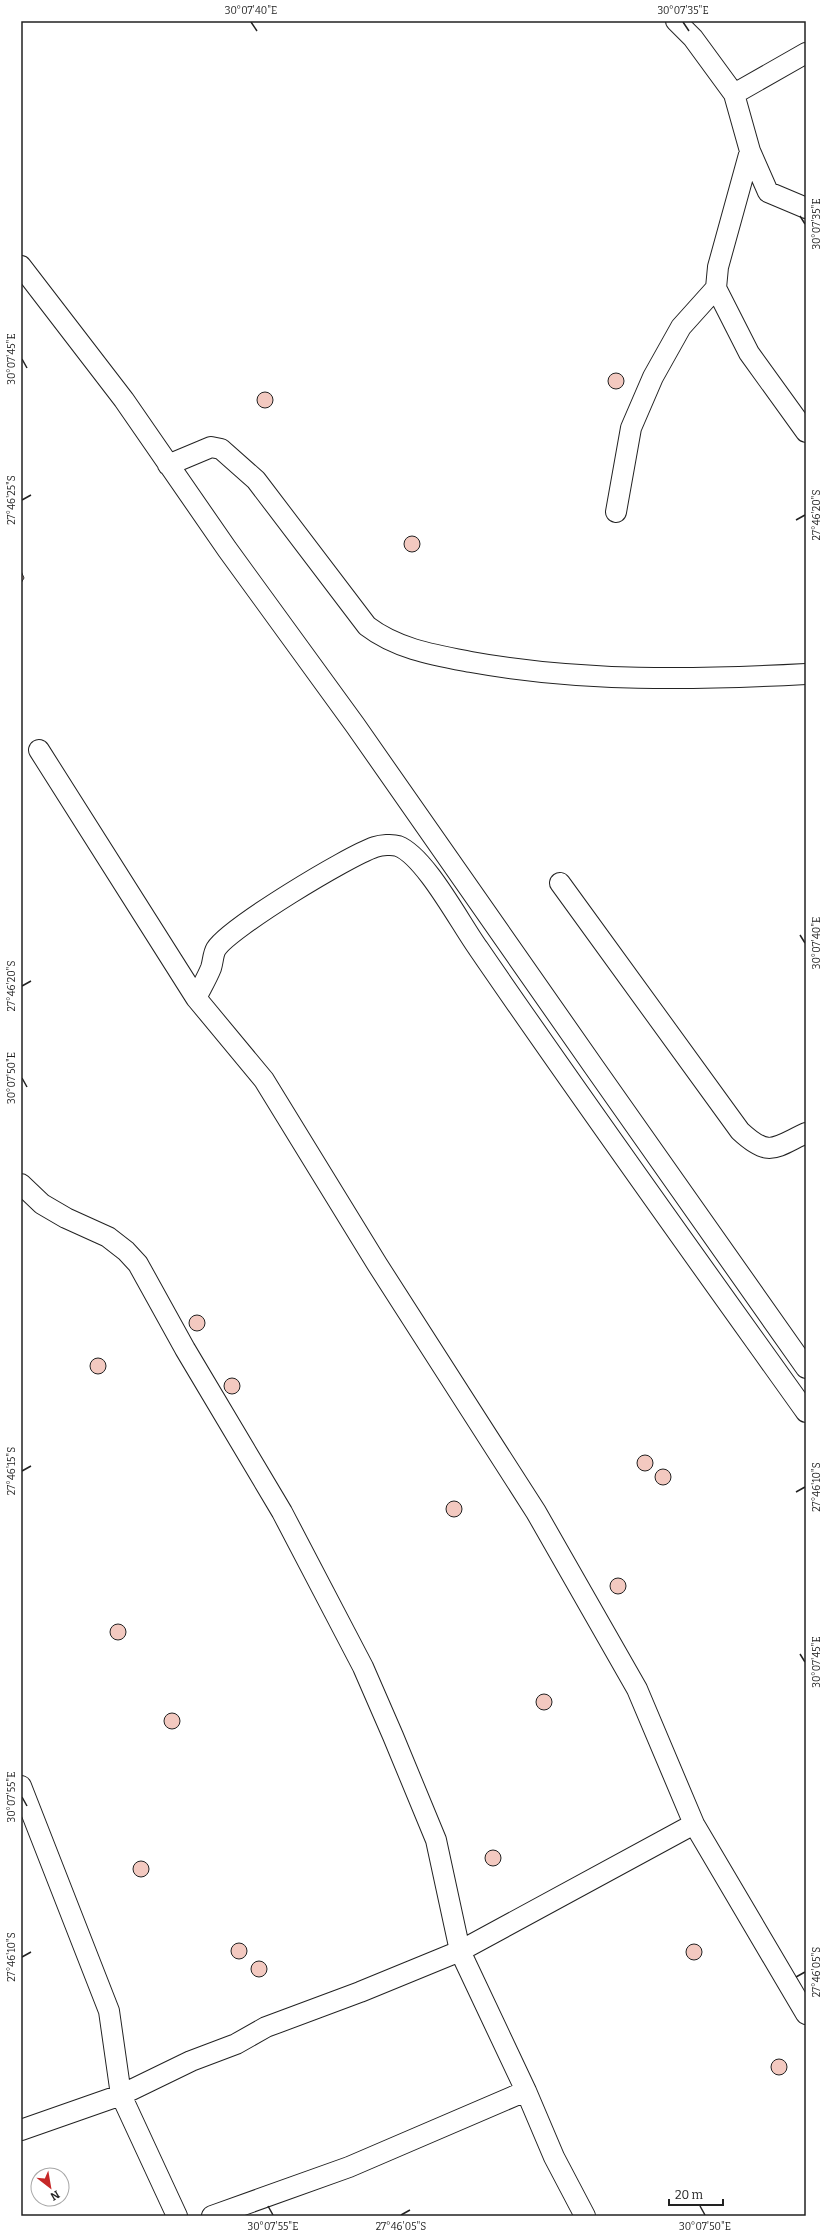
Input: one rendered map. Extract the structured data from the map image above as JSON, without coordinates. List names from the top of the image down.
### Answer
{
  "scale_bar": "20 m",
  "north": "bottom right",
  "coordinates": [
    "30°07'40\"E",
    "30°07'35\"E",
    "30°07'45\"E",
    "27°46'25\"S",
    "27°46'20\"S",
    "30°07'50\"E",
    "27°46'15\"S",
    "27°46'10\"S",
    "30°07'55\"E",
    "27°46'05\"S"
  ]
}
